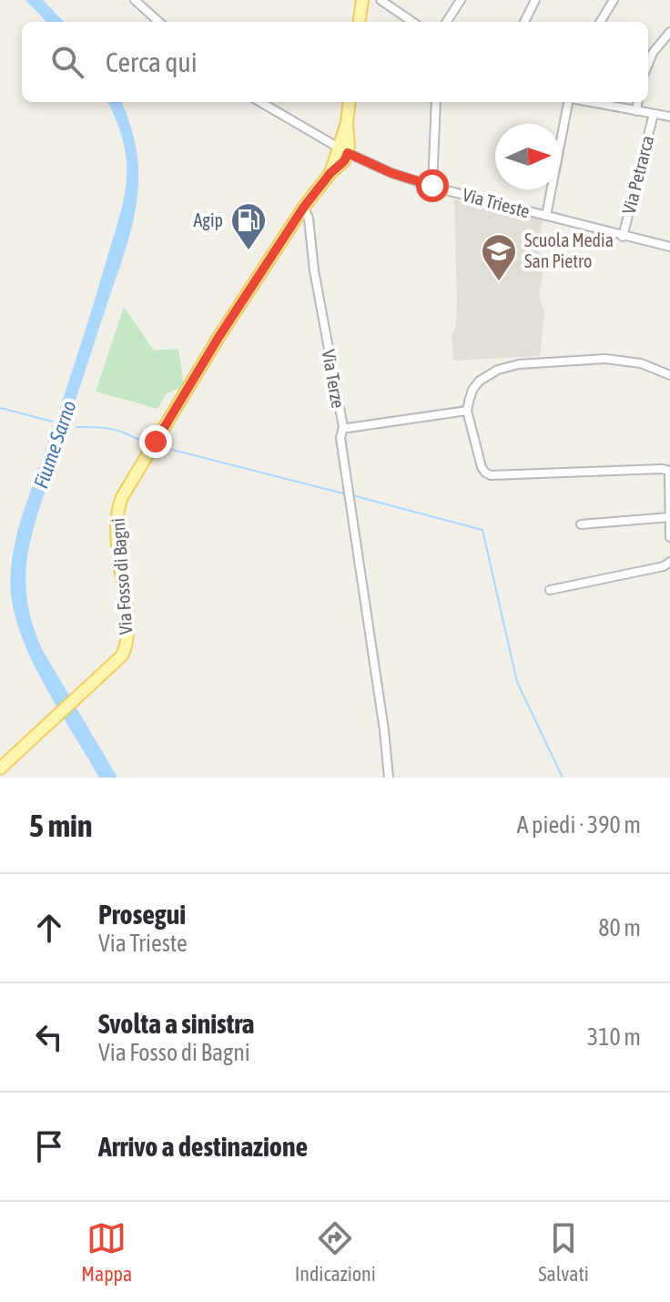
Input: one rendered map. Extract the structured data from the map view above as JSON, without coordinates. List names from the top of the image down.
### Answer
{
  "streets": {
    "main road": ["Via Fosso di Bagni"],
    "street": ["Via Petrarca", "Via Trieste", "Via Terze"]
  },
  "crossings": [
    ["Via Petrarca", "Via Trieste"],
    ["Via Trieste", "Via Fosso di Bagni"],
    ["Via Terze", "Via Fosso di Bagni"]
  ],
  "water": ["Fiume Sarno"],
  "places": {
    "fuel station": ["Agip"],
    "school or university": ["Scuola Media San Pietro"]
  },
  "north": "right",
  "page": {
    "search": "Cerca qui",
    "heading": ["5 min", "A piedi · 390 m"],
    "list": [
      ["Prosegui", "Via Trieste", "80 m"],
      ["Svolta a sinistra", "Via Fosso di Bagni", "310 m"],
      "Arrivo a destinazione"
    ],
    "nav": ["Mappa", "Indicazioni", "Salvati"]
  }
}
